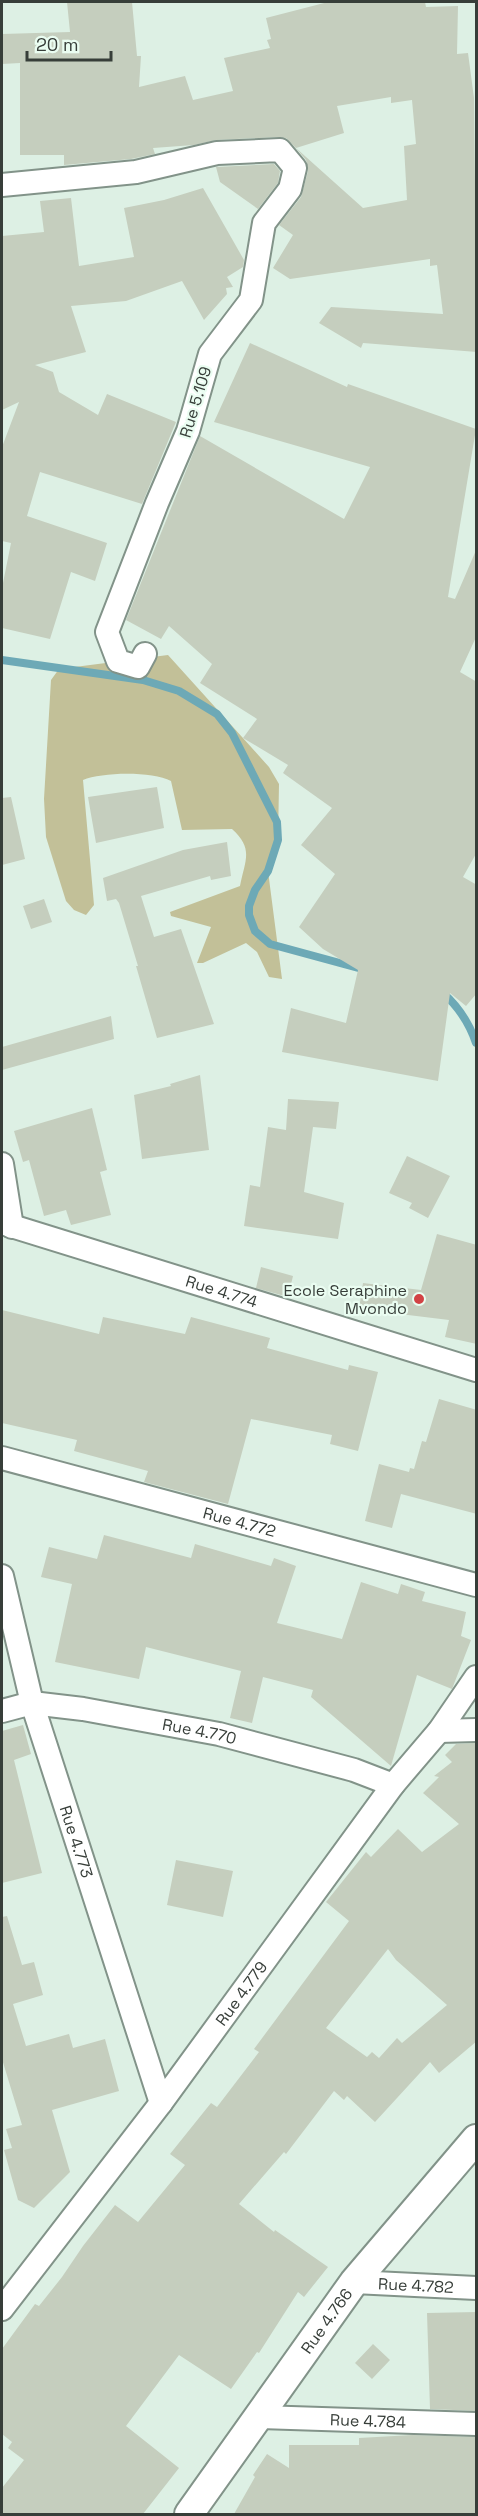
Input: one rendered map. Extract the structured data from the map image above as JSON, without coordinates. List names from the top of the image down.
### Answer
{
  "streets": {
    "street": [
      "Rue 5.109",
      "Rue 4.774",
      "Rue 4.772",
      "Rue 4.770",
      "Rue 4.773",
      "Rue 4.779",
      "Rue 4.782",
      "Rue 4.766",
      "Rue 4.784"
    ]
  },
  "crossings": [
    ["Rue 4.770", "Rue 4.773"],
    ["Rue 4.770", "Rue 4.779"],
    ["Rue 4.773", "Rue 4.779"],
    ["Rue 4.782", "Rue 4.766"],
    ["Rue 4.766", "Rue 4.784"]
  ],
  "places": ["Ecole Seraphine Mvondo"],
  "scale_bar": "20 m"
}
